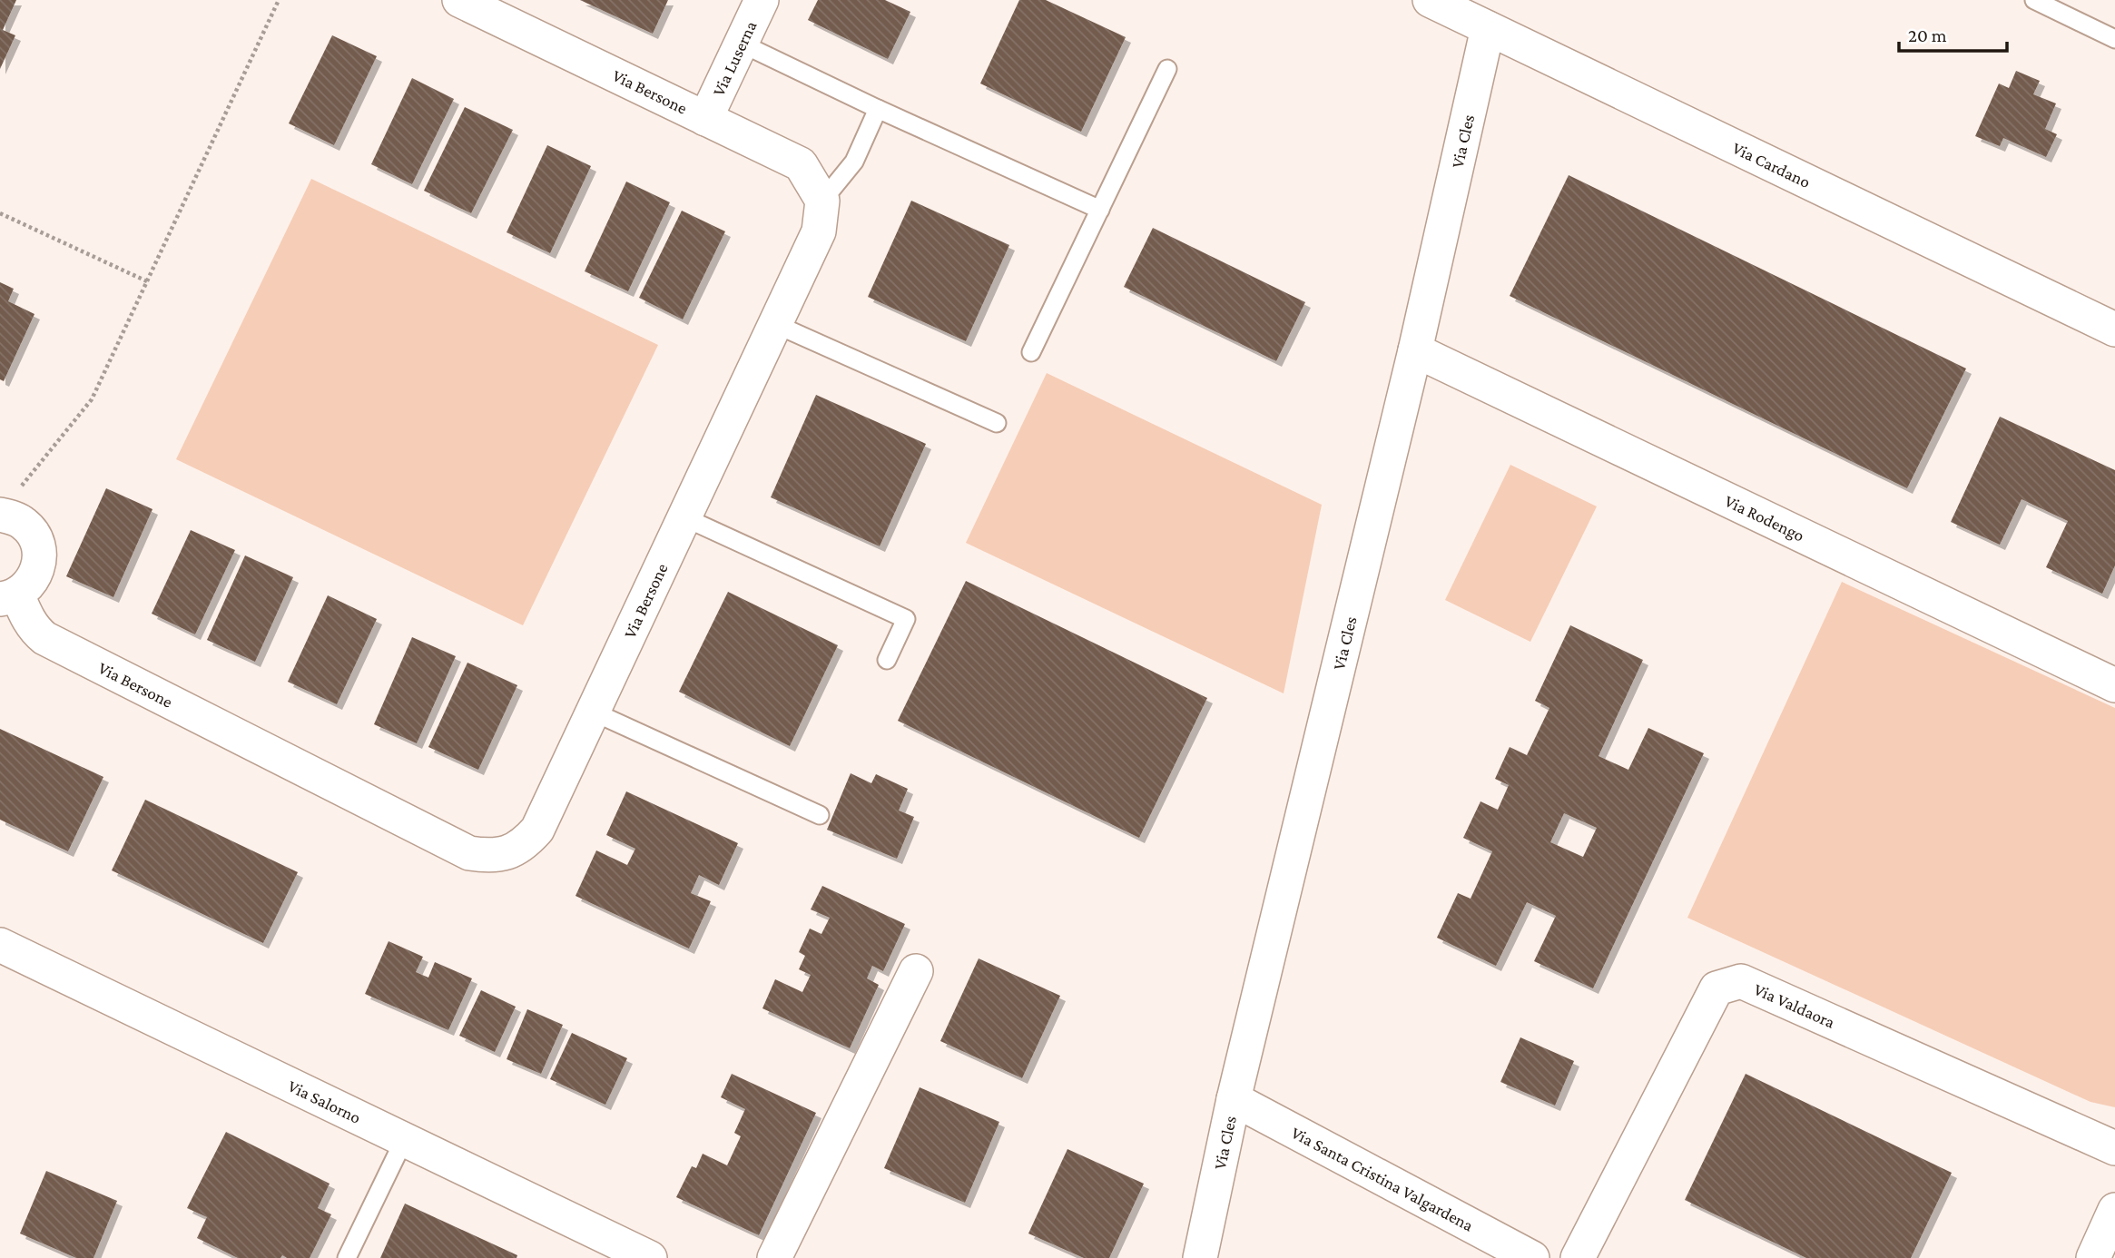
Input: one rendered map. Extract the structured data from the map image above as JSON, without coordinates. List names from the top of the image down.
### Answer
{
  "streets": {
    "street": [
      "Via Luserna",
      "Via Bersone",
      "Via Cles",
      "Via Cardano",
      "Via Rodengo",
      "Via Valdaora",
      "Via Salorno",
      "Via Santa Cristina Valgardena"
    ]
  },
  "crossings": [
    ["Via Luserna", "Via Bersone"],
    ["Via Cles", "Via Cardano"],
    ["Via Cles", "Via Rodengo"],
    ["Via Cles", "Via Santa Cristina Valgardena"]
  ],
  "scale_bar": "20 m"
}
